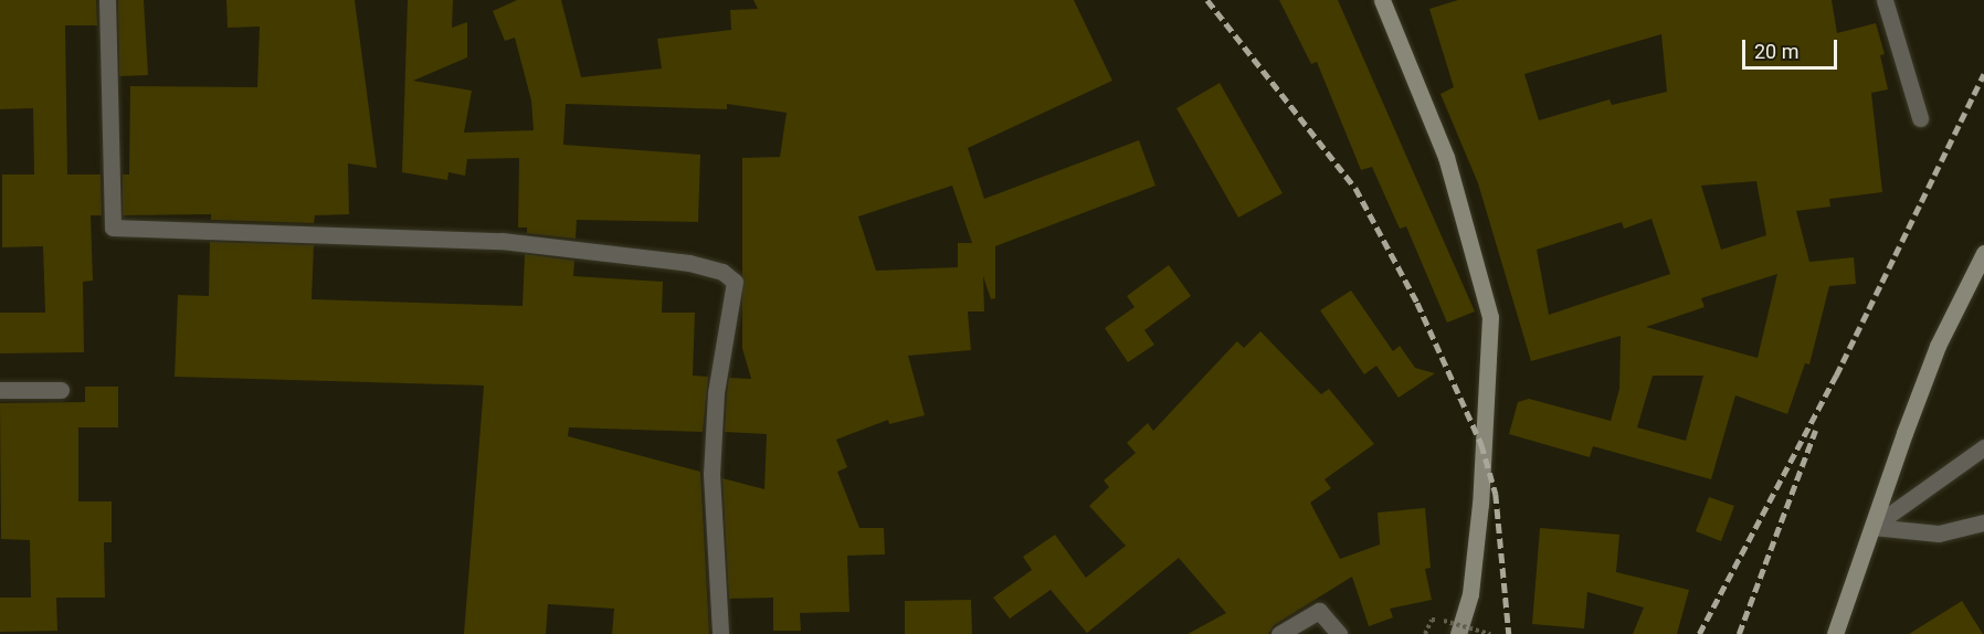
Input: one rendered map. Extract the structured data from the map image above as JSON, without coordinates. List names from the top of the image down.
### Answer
{
  "scale_bar": "20 m"
}
